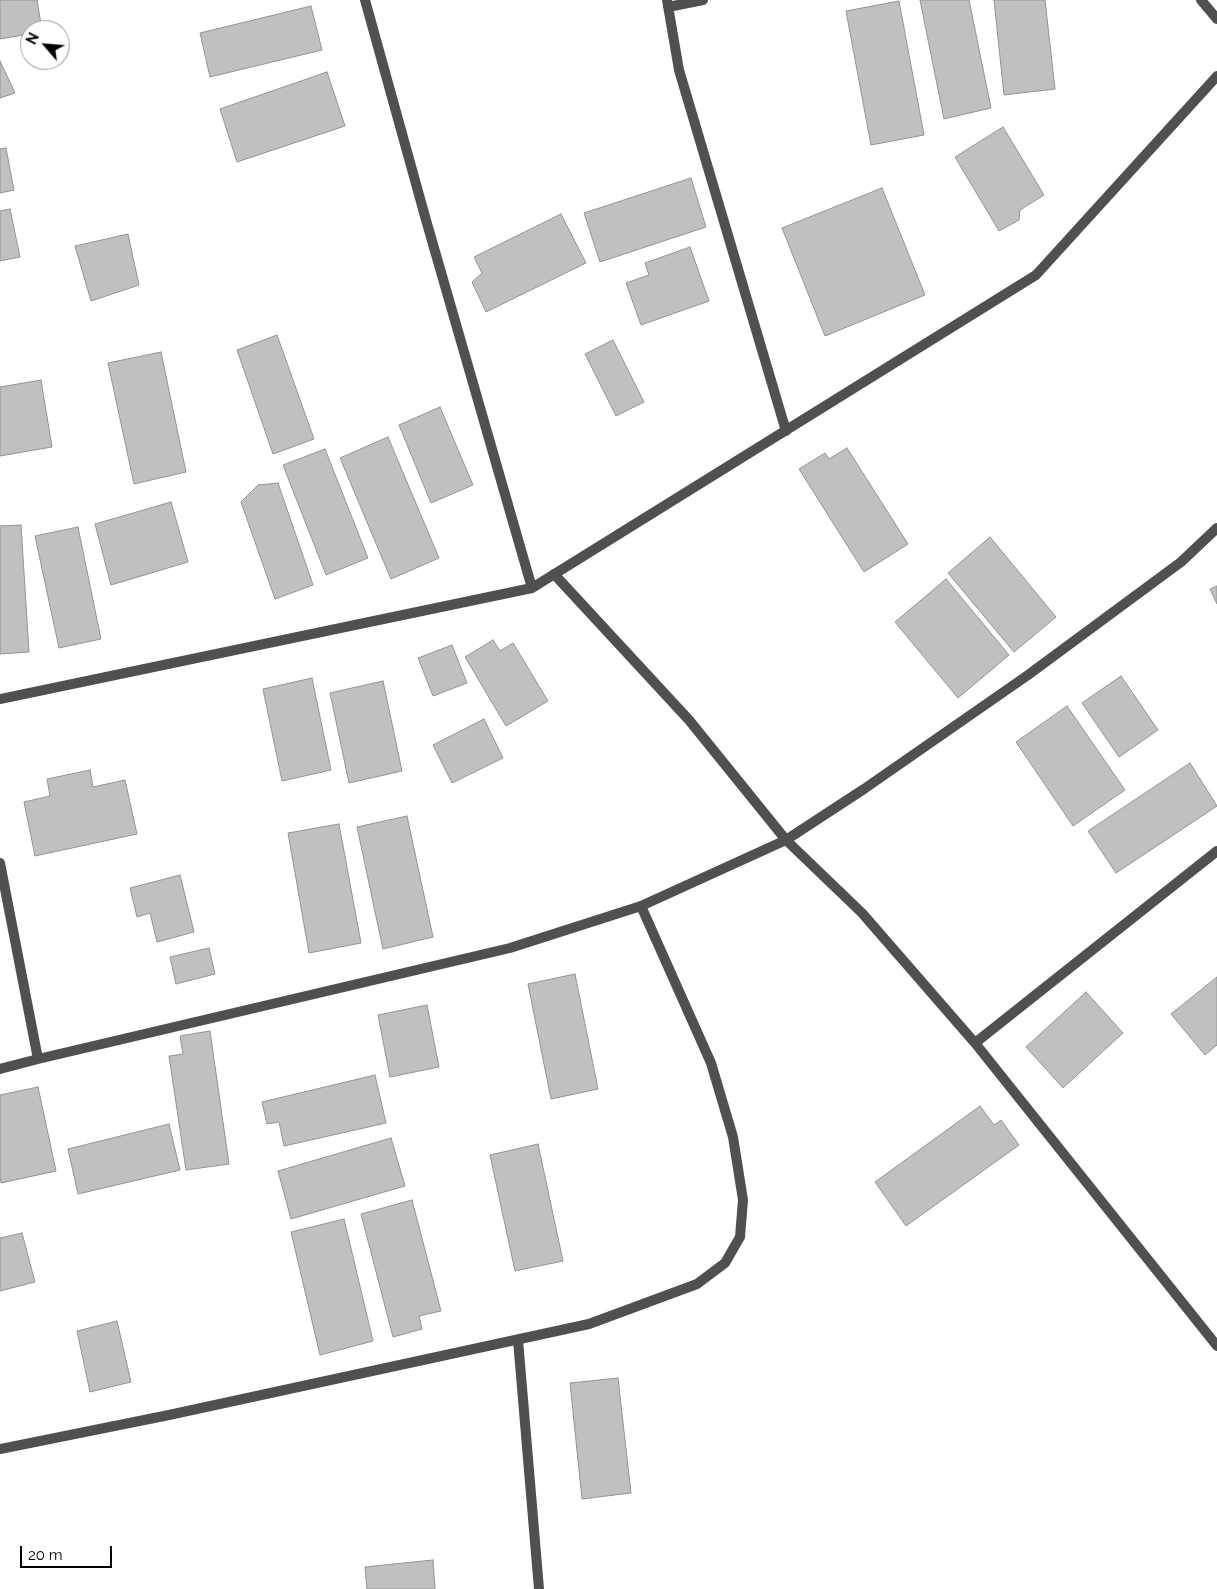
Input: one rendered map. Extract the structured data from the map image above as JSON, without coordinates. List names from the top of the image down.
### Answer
{
  "scale_bar": "20 m",
  "north": "top left"
}
